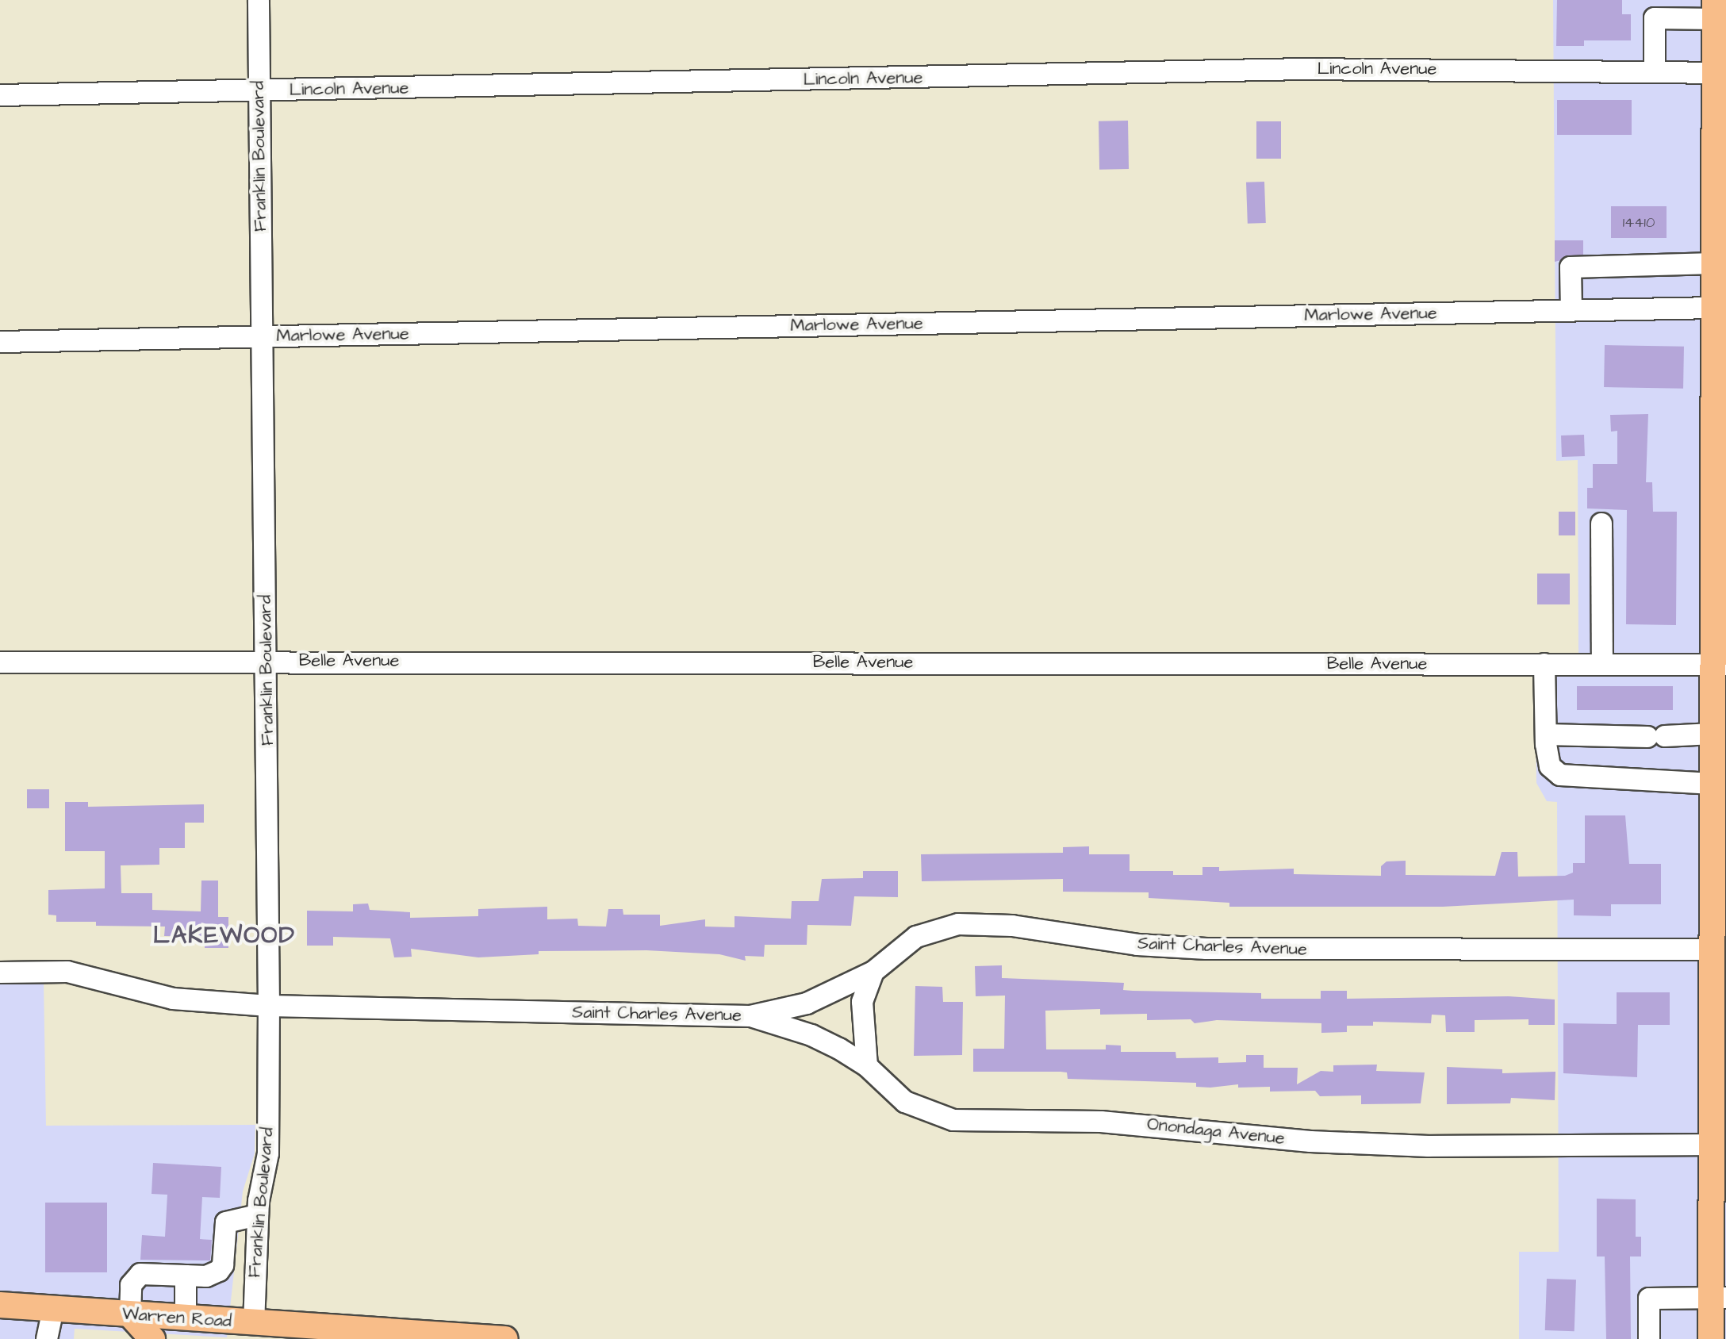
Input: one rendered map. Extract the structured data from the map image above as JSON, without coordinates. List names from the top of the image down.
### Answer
{
  "streets": {
    "main road": ["Warren Road"],
    "street": [
      "Lincoln Avenue",
      "Franklin Boulevard",
      "Marlowe Avenue",
      "Belle Avenue",
      "Saint Charles Avenue",
      "Onondaga Avenue"
    ]
  },
  "crossings": [
    ["Lincoln Avenue", "Franklin Boulevard"],
    ["Franklin Boulevard", "Marlowe Avenue"],
    ["Franklin Boulevard", "Belle Avenue"],
    ["Franklin Boulevard", "Saint Charles Avenue"],
    ["Franklin Boulevard", "Warren Road"],
    ["Saint Charles Avenue", "Onondaga Avenue"]
  ],
  "districts": ["LAKEWOOD"],
  "house_numbers": ["14410"]
}
